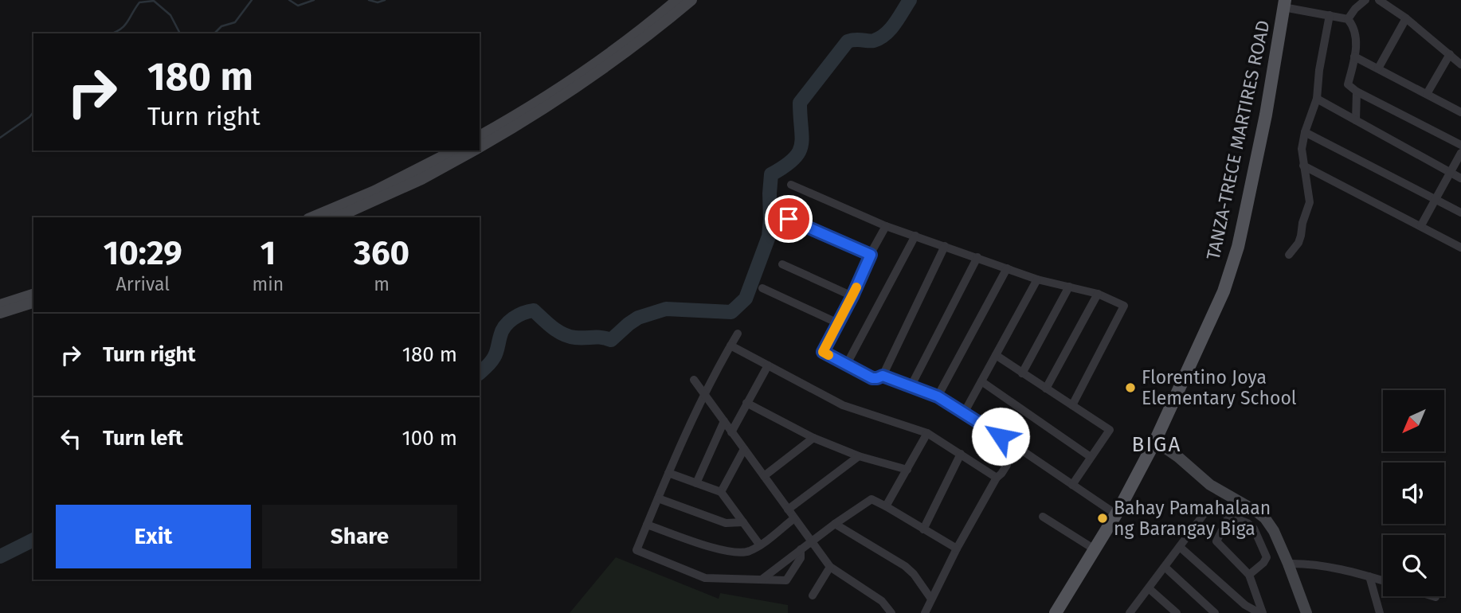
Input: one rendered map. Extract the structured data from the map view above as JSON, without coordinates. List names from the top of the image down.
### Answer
{
  "streets": {
    "main road": ["TANZA-TRECE MARTIRES ROAD"]
  },
  "districts": ["BIGA"],
  "places": ["Florentino Joya Elementary School", "Bahay Pamahalaan ng Barangay Biga"],
  "north": "bottom left",
  "page": {
    "turn": ["180 m", "Turn right"],
    "eta": [
      "10:29",
      "Arrival",
      "1",
      "min",
      "360",
      "m"
    ],
    "list": [
      {
        "name": "Turn right",
        "value": "180 m"
      },
      {
        "name": "Turn left",
        "value": "100 m"
      }
    ],
    "buttons": ["Exit", "Share"]
  }
}
